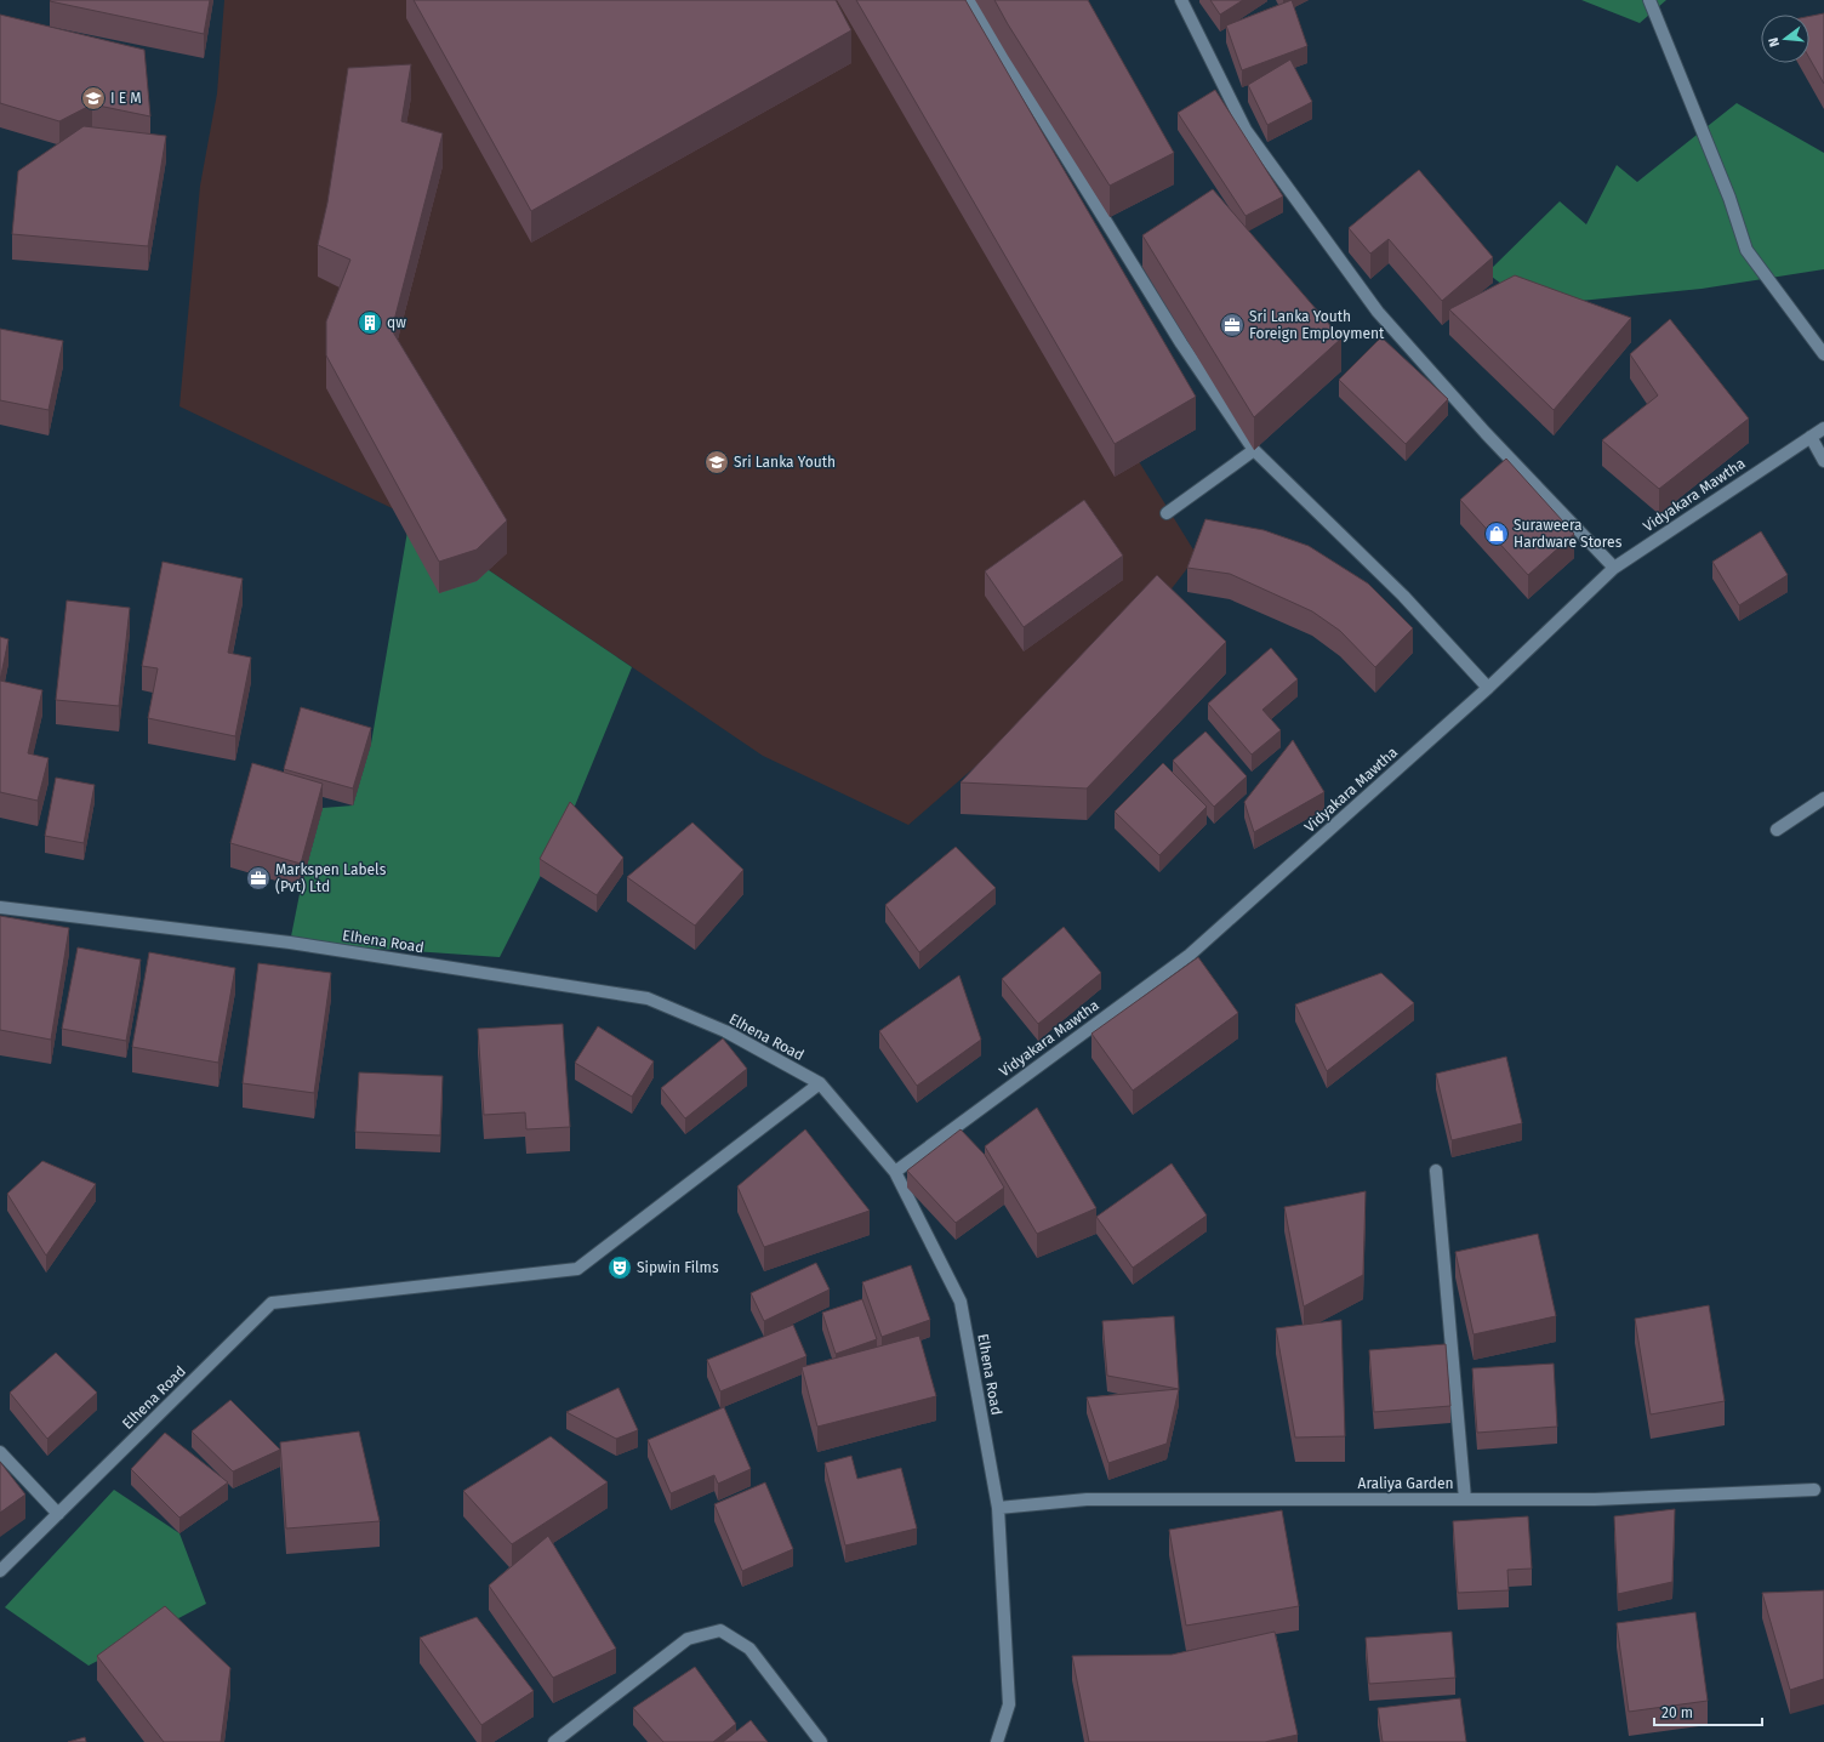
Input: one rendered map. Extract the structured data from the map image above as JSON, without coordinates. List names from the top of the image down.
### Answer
{
  "streets": {
    "street": ["Vidyakara Mawtha", "Elhena Road", "Araliya Garden"]
  },
  "crossings": [
    ["Vidyakara Mawtha", "Elhena Road"],
    ["Elhena Road", "Araliya Garden"]
  ],
  "places": {
    "school or university": ["I E M", "Sri Lanka Youth"],
    "building": ["qw"],
    "office": ["Sri Lanka Youth Foreign Employment", "Markspen Labels (Pvt) Ltd"],
    "shop": ["Suraweera Hardware Stores"],
    "theatre": ["Sipwin Films"]
  },
  "scale_bar": "20 m",
  "north": "left"
}
